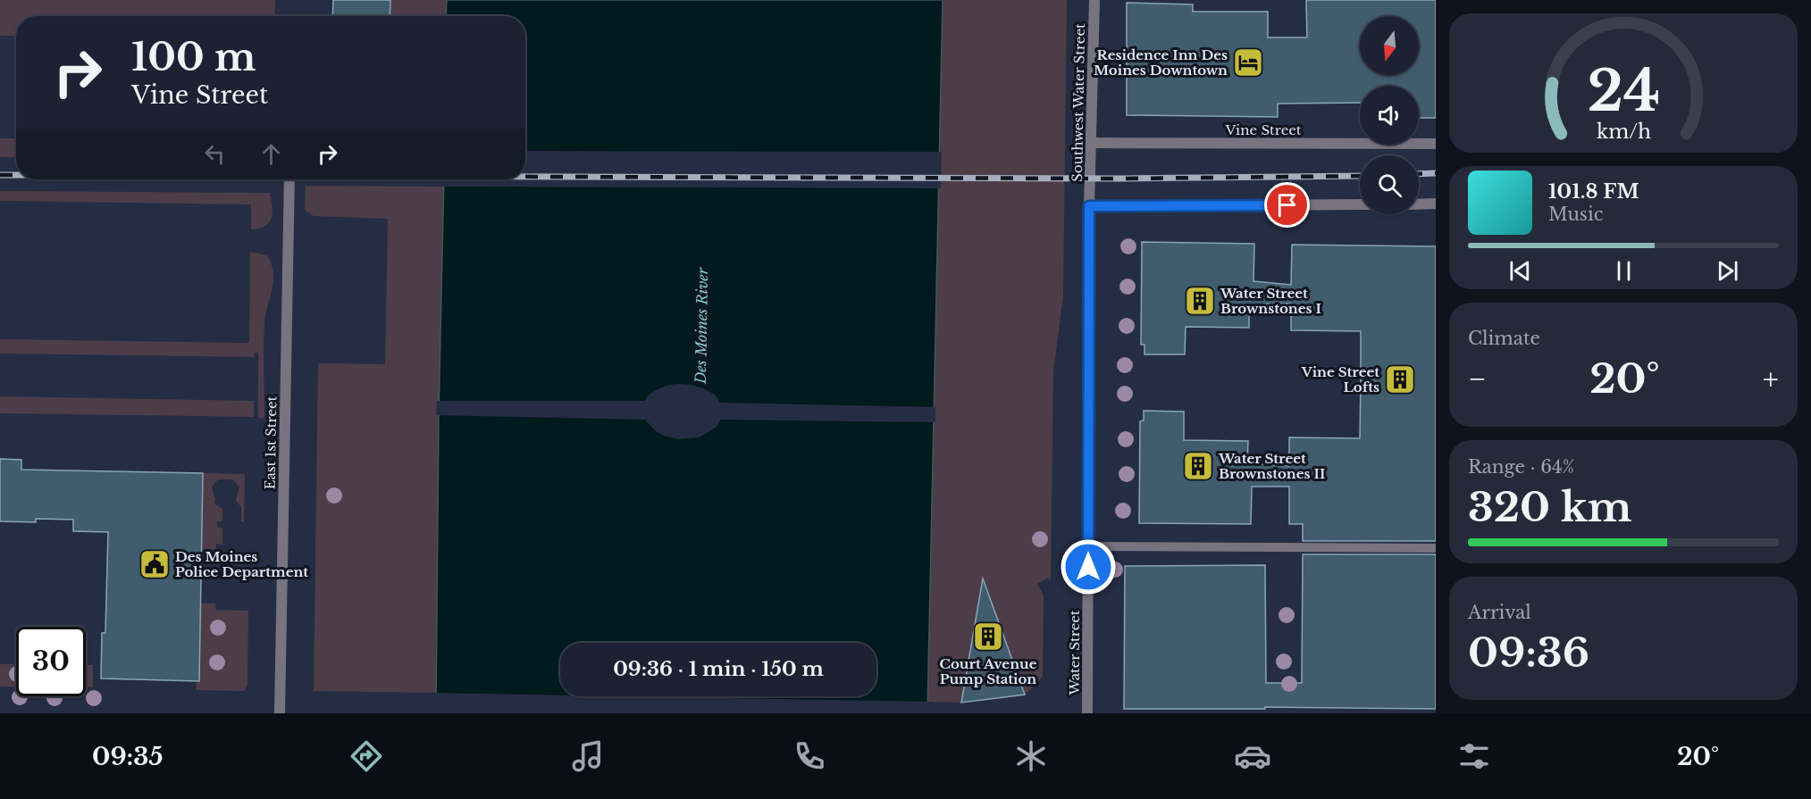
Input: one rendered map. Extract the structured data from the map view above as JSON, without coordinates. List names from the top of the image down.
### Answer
{
  "streets": {
    "street": [
      "Southwest Water Street",
      "Vine Street",
      "East 1st Street",
      "Water Street"
    ]
  },
  "crossings": [
    ["Southwest Water Street", "Vine Street"],
    ["Southwest Water Street", "Water Street"]
  ],
  "water": ["Des Moines River"],
  "places": {
    "hotel": ["Residence Inn Des Moines Downtown"],
    "building": [
      "Water Street Brownstones I",
      "Vine Street Lofts",
      "Water Street Brownstones II",
      "Court Avenue Pump Station"
    ],
    "public building": ["Des Moines Police Department"]
  },
  "north": "bottom",
  "page": {
    "turn": ["100 m", "Vine Street"],
    "song": ["101.8 FM", "Music"],
    "tile": [
      "Climate",
      ["Range · 64%", "320 km"],
      ["Arrival", "09:36"]
    ],
    "heat": ["−", "20°", "+"],
    "limit": "30",
    "trip": "09:36 · 1 min · 150 m",
    "tabs": ["09:35", "20°"],
    "gauge": ["24", "km/h"]
  }
}
